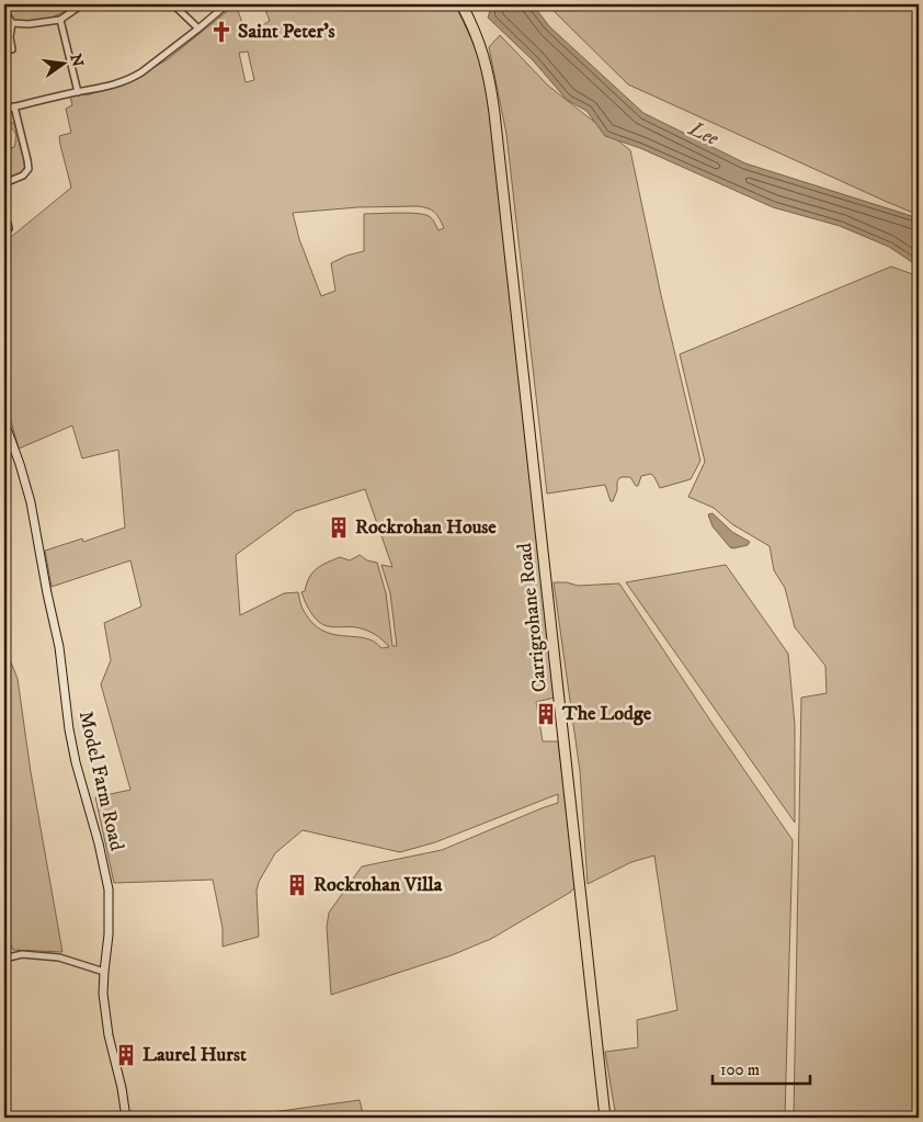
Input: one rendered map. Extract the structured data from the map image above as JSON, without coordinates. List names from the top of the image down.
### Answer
{
  "streets": {
    "highway": ["Carrigrohane Road"],
    "main road": ["Model Farm Road"]
  },
  "water": ["Lee"],
  "places": {
    "church": ["Saint Peter's"],
    "building": [
      "Rockrohan House",
      "The Lodge",
      "Rockrohan Villa",
      "Laurel Hurst"
    ]
  },
  "scale_bar": "100 m",
  "north": "right"
}
